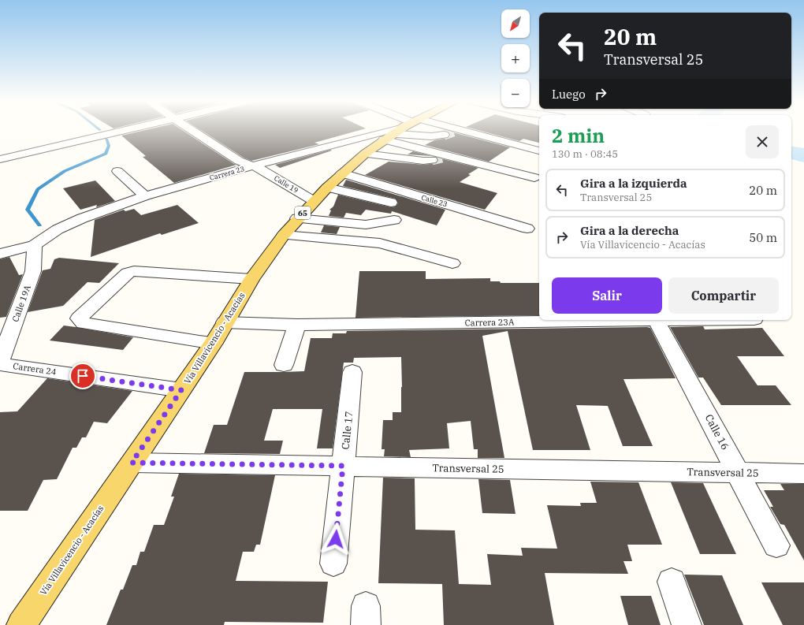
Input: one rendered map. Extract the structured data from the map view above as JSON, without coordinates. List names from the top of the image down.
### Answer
{
  "streets": {
    "main road": ["65", "Vía Villavicencio - Acacías"],
    "street": [
      "Carrera 23",
      "Calle 19",
      "Calle 23",
      "Calle 19A",
      "Carrera 23A",
      "Carrera 24",
      "Calle 17",
      "Calle 16",
      "Transversal 25"
    ]
  },
  "crossings": [
    ["Carrera 23", "Calle 19"],
    ["Carrera 23", "Calle 19A"],
    ["Calle 19", "Vía Villavicencio - Acacías"],
    ["Calle 23", "Vía Villavicencio - Acacías"],
    ["Carrera 23A", "Vía Villavicencio - Acacías"],
    ["Carrera 23A", "Calle 16"],
    ["Vía Villavicencio - Acacías", "Carrera 24"],
    ["Vía Villavicencio - Acacías", "Transversal 25"],
    ["Calle 17", "Transversal 25"],
    ["Calle 16", "Transversal 25"]
  ],
  "north": "bottom left",
  "page": {
    "map_buttons": ["+", "−"],
    "turn": ["20 m", "Transversal 25"],
    "then": "Luego",
    "heading": ["2 min", "130 m · 08:45"],
    "list": [
      {
        "name": "Gira a la izquierda",
        "note": "Transversal 25",
        "value": "20 m"
      },
      {
        "name": "Gira a la derecha",
        "note": "Vía Villavicencio - Acacías",
        "value": "50 m"
      }
    ],
    "buttons": ["Salir", "Compartir"]
  }
}
